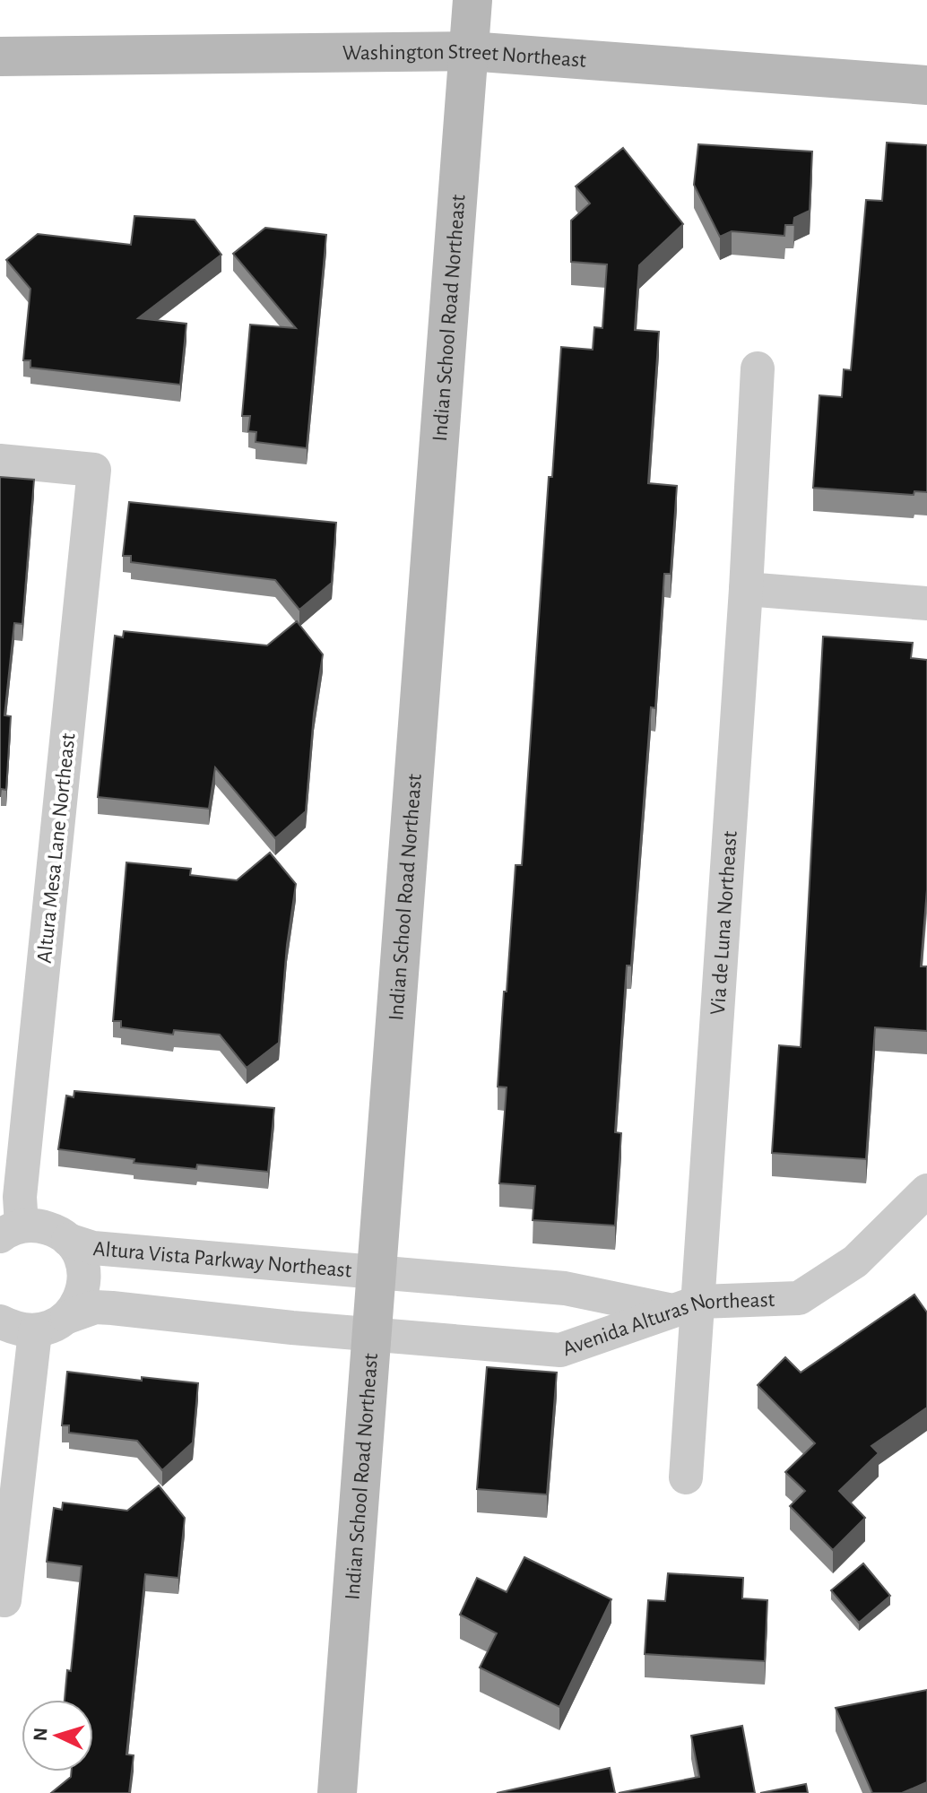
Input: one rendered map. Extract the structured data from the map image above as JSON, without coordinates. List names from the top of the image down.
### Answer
{
  "streets": {
    "street": [
      "Washington Street Northeast",
      "Indian School Road Northeast",
      "Altura Mesa Lane Northeast",
      "Via de Luna Northeast",
      "Altura Vista Parkway Northeast",
      "Avenida Alturas Northeast"
    ]
  },
  "crossings": [
    ["Washington Street Northeast", "Indian School Road Northeast"],
    ["Indian School Road Northeast", "Altura Vista Parkway Northeast"],
    ["Indian School Road Northeast", "Avenida Alturas Northeast"],
    ["Altura Mesa Lane Northeast", "Altura Vista Parkway Northeast"],
    ["Via de Luna Northeast", "Avenida Alturas Northeast"]
  ],
  "north": "left"
}
